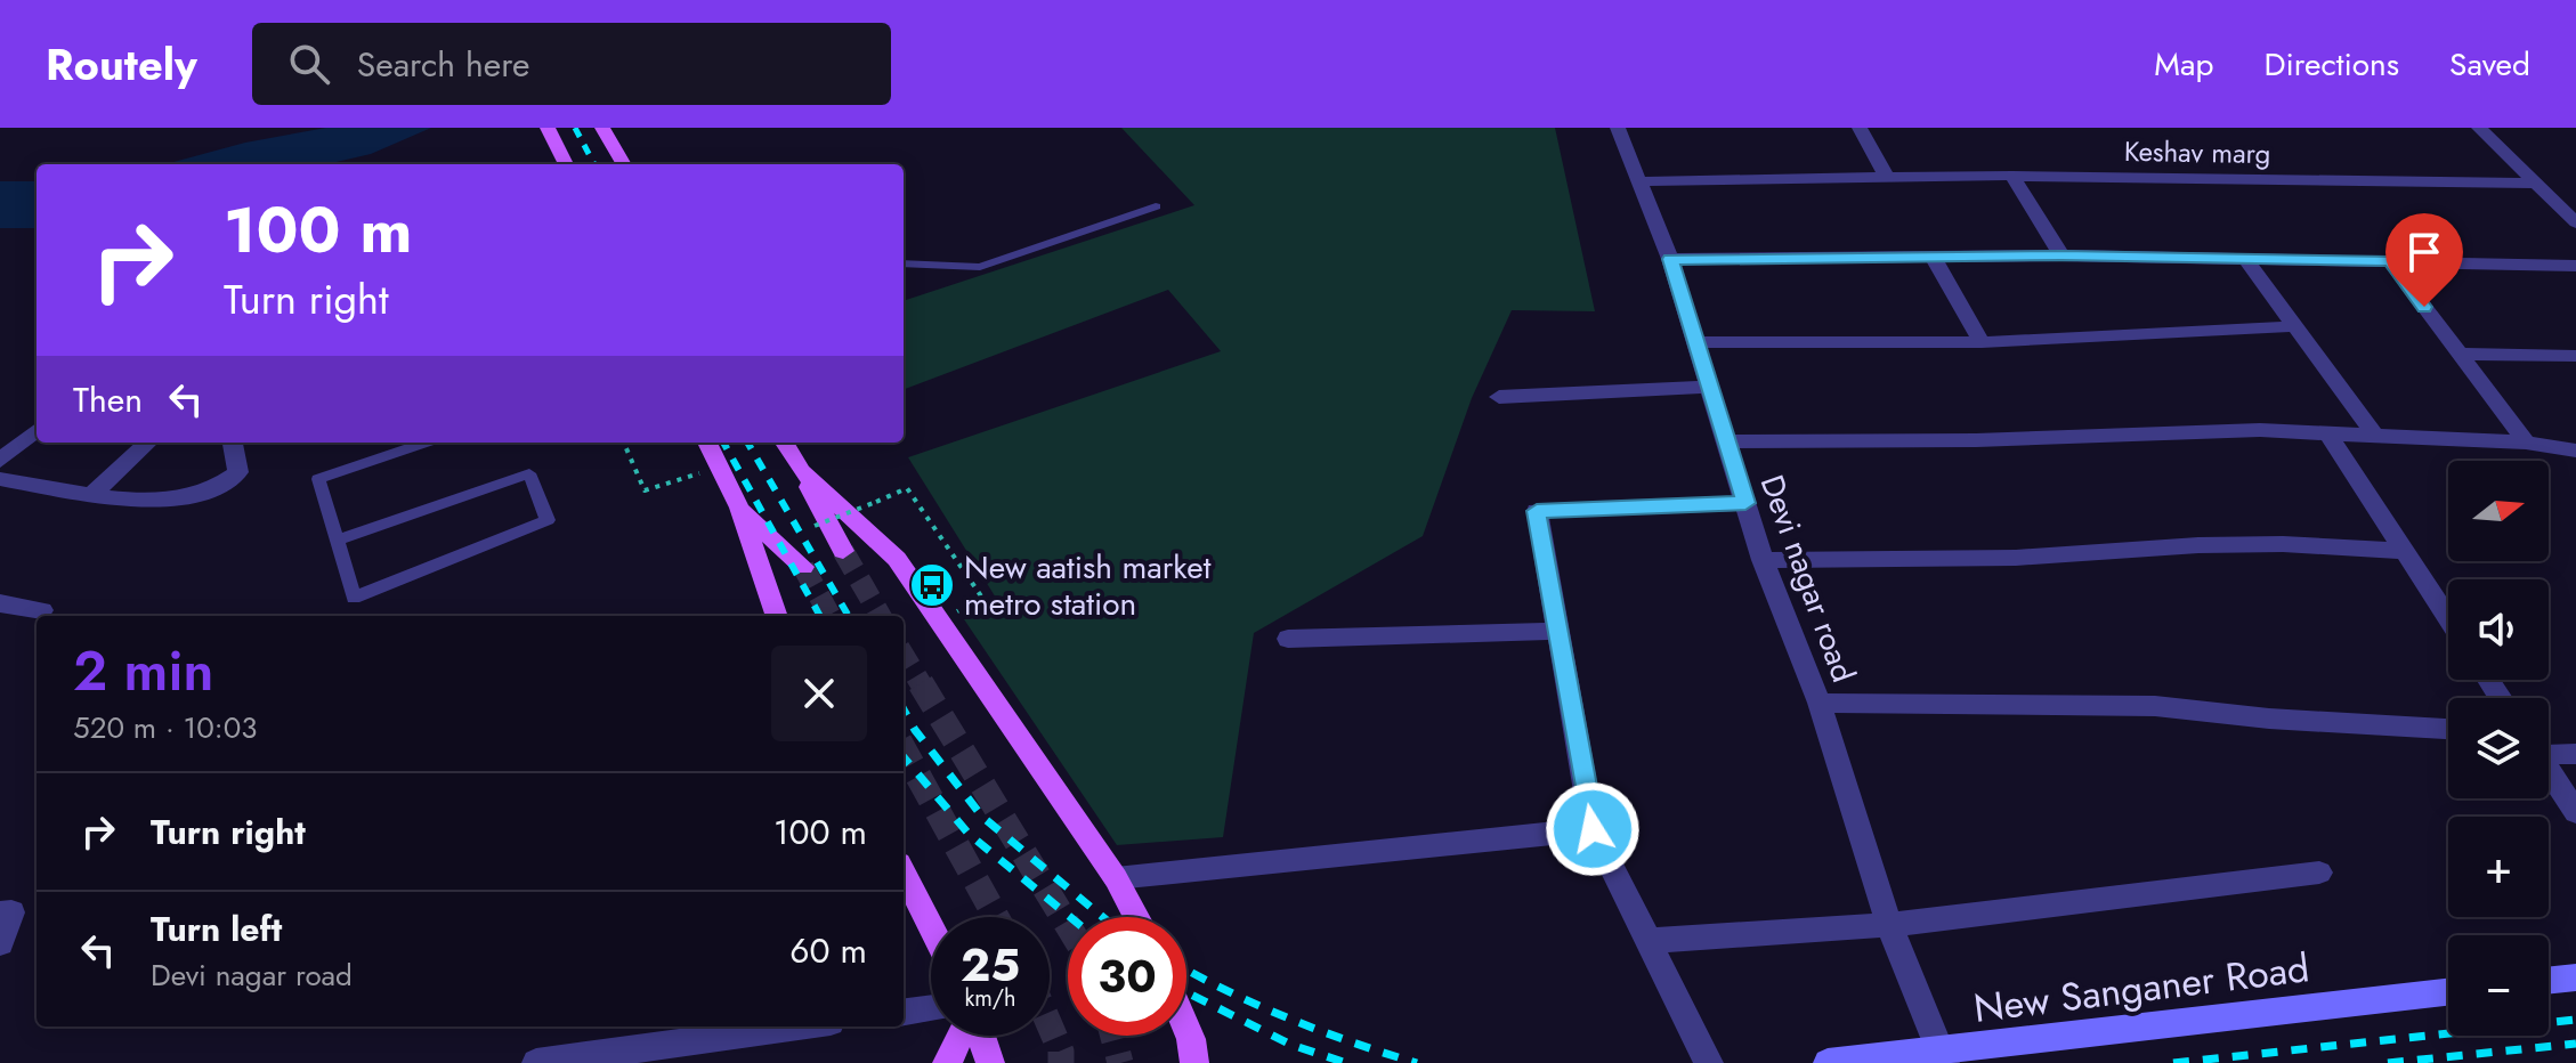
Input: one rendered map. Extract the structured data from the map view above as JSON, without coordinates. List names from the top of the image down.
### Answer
{
  "streets": {
    "main road": ["New Sanganer Road"],
    "street": ["Keshav marg", "Devi nagar road"]
  },
  "crossings": [
    ["Keshav marg", "Devi nagar road"],
    ["Devi nagar road", "New Sanganer Road"]
  ],
  "places": {
    "bus stop": ["New aatish market metro station"]
  },
  "north": "right",
  "page": {
    "header": "Routely",
    "search": "Search here",
    "nav": ["Map", "Directions", "Saved"],
    "turn": ["100 m", "Turn right"],
    "then": "Then",
    "map_buttons": ["+", "−"],
    "heading": ["2 min", "520 m · 10:03"],
    "list": [
      {
        "name": "Turn right",
        "value": "100 m"
      },
      {
        "name": "Turn left",
        "note": "Devi nagar road",
        "value": "60 m"
      }
    ],
    "speed": "25 km/h",
    "limit": "30"
  }
}
